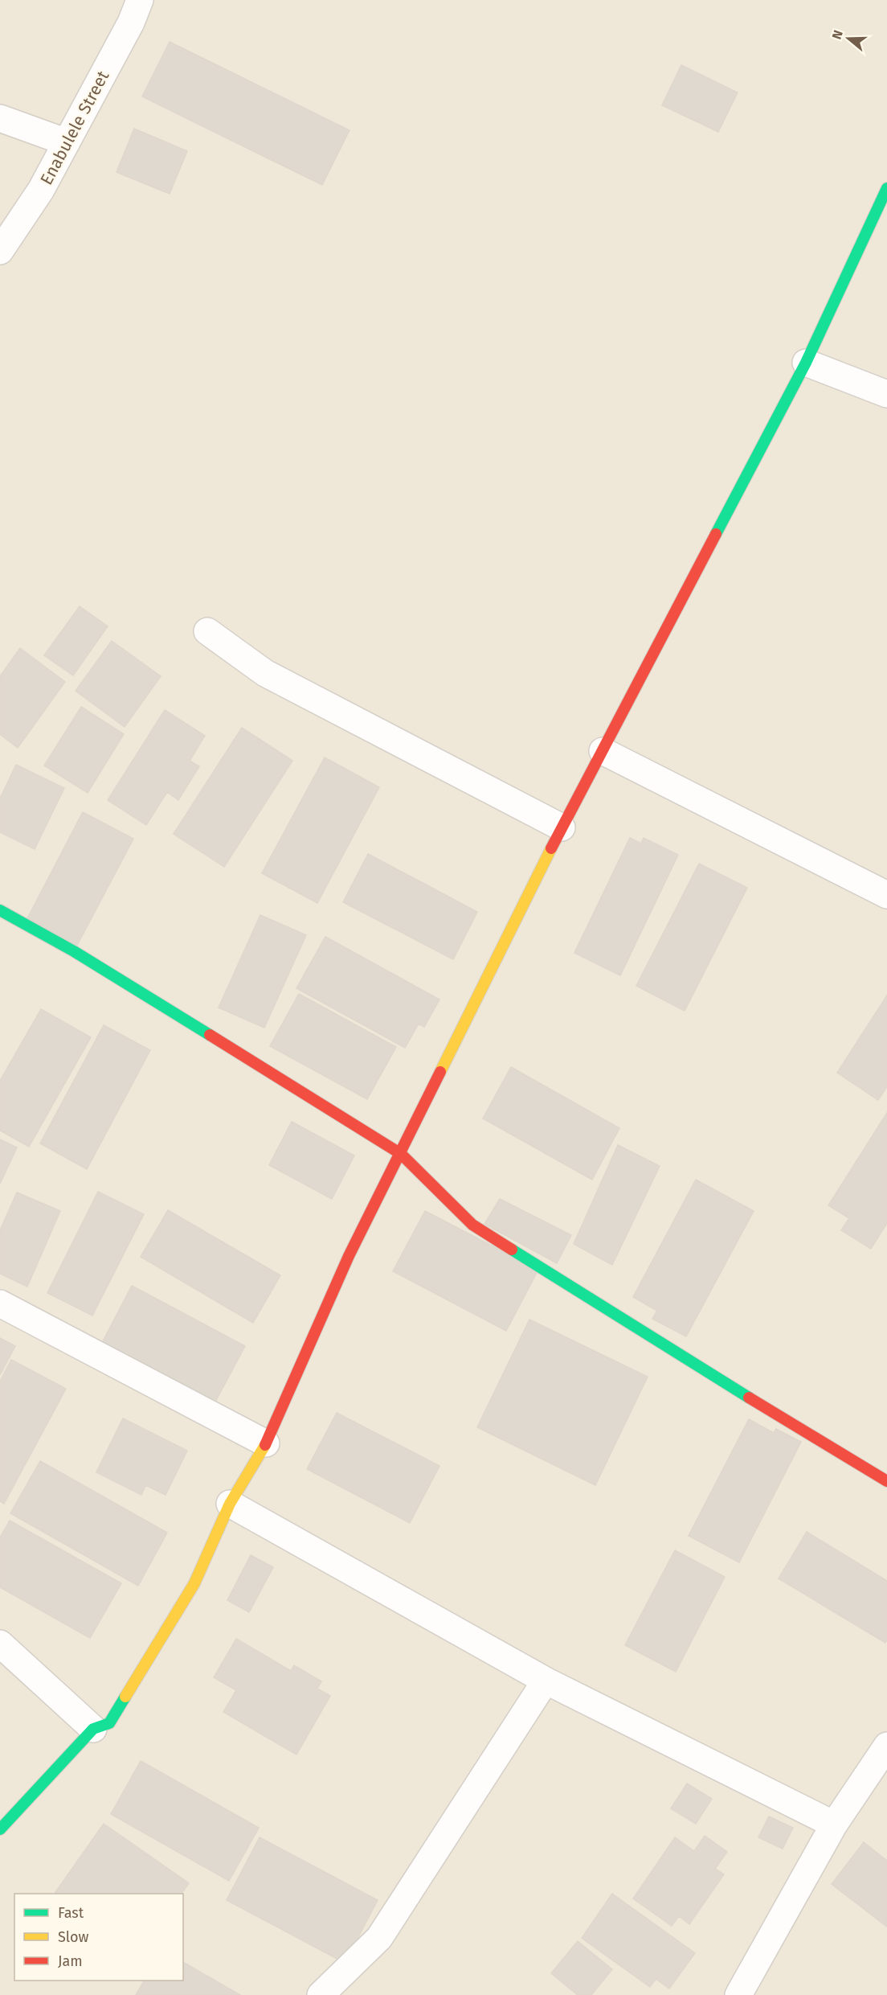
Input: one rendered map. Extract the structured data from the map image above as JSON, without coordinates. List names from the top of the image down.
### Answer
{
  "streets": {
    "street": ["Enabulele Street"]
  },
  "legend": ["Fast", "Slow", "Jam"],
  "north": "left"
}
